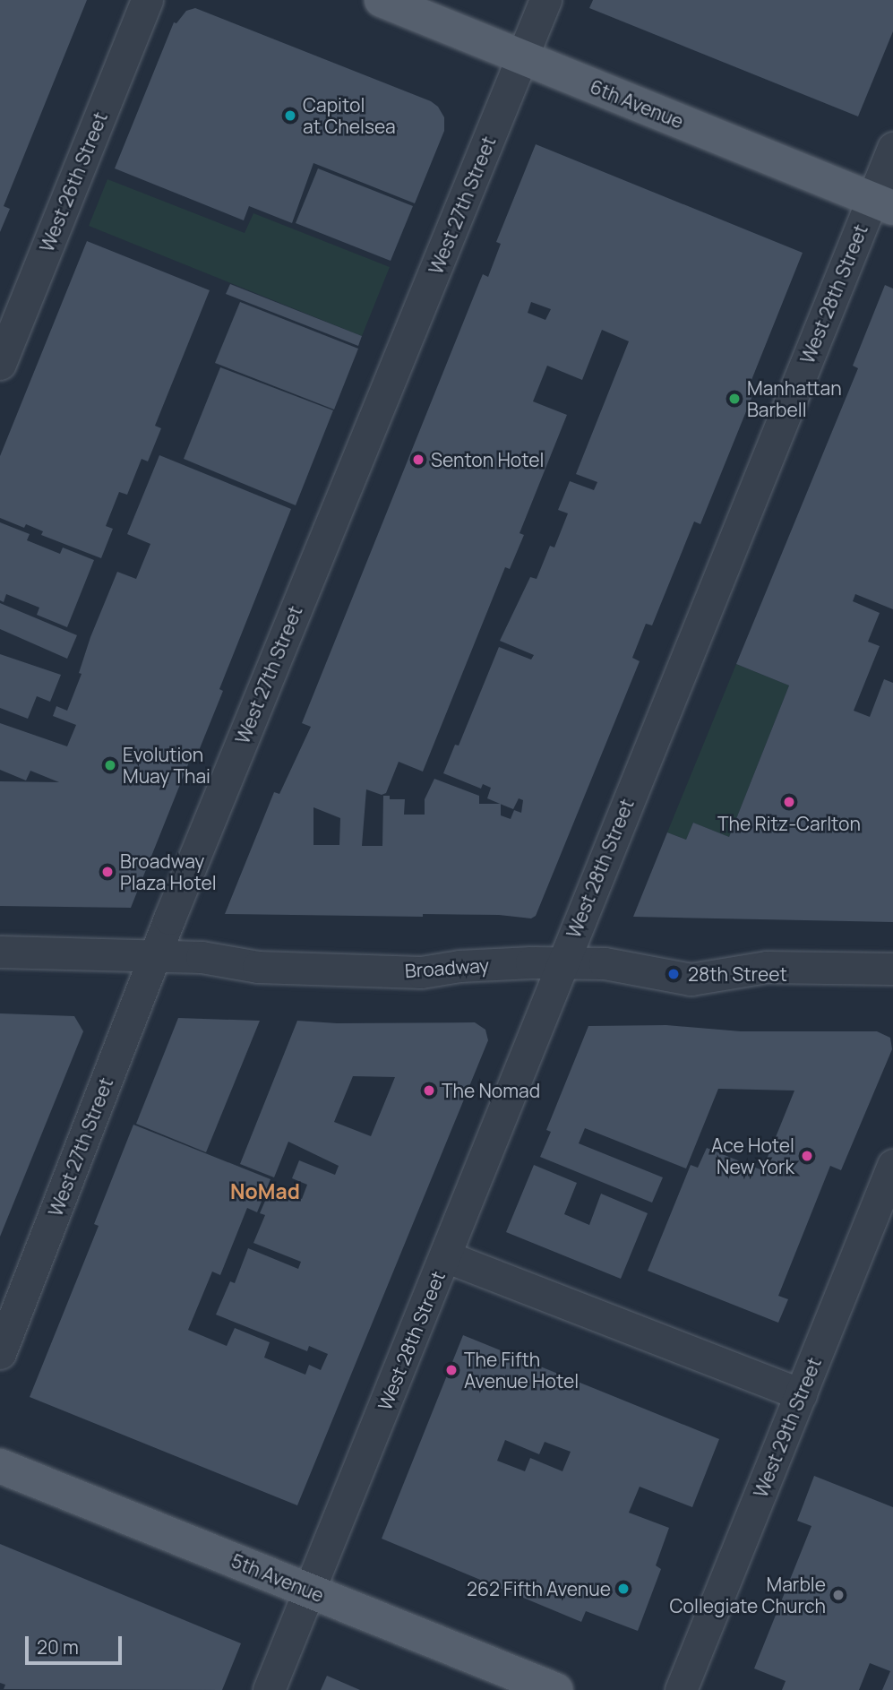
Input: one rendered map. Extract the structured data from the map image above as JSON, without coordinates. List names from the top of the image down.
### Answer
{
  "streets": {
    "main road": ["6th Avenue", "5th Avenue"],
    "street": [
      "West 26th Street",
      "West 27th Street",
      "West 28th Street",
      "Broadway",
      "West 29th Street"
    ]
  },
  "crossings": [
    ["6th Avenue", "West 27th Street"],
    ["6th Avenue", "West 28th Street"],
    ["West 27th Street", "Broadway"],
    ["West 28th Street", "Broadway"],
    ["West 28th Street", "5th Avenue"]
  ],
  "districts": ["NoMad"],
  "places": [
    "Capitol at Chelsea",
    "Manhattan Barbell",
    "Senton Hotel",
    "Evolution Muay Thai",
    "The Ritz-Carlton",
    "Broadway Plaza Hotel",
    "28th Street",
    "The Nomad",
    "Ace Hotel New York",
    "The Fifth Avenue Hotel",
    "262 Fifth Avenue",
    "Marble Collegiate Church"
  ],
  "scale_bar": "20 m"
}
